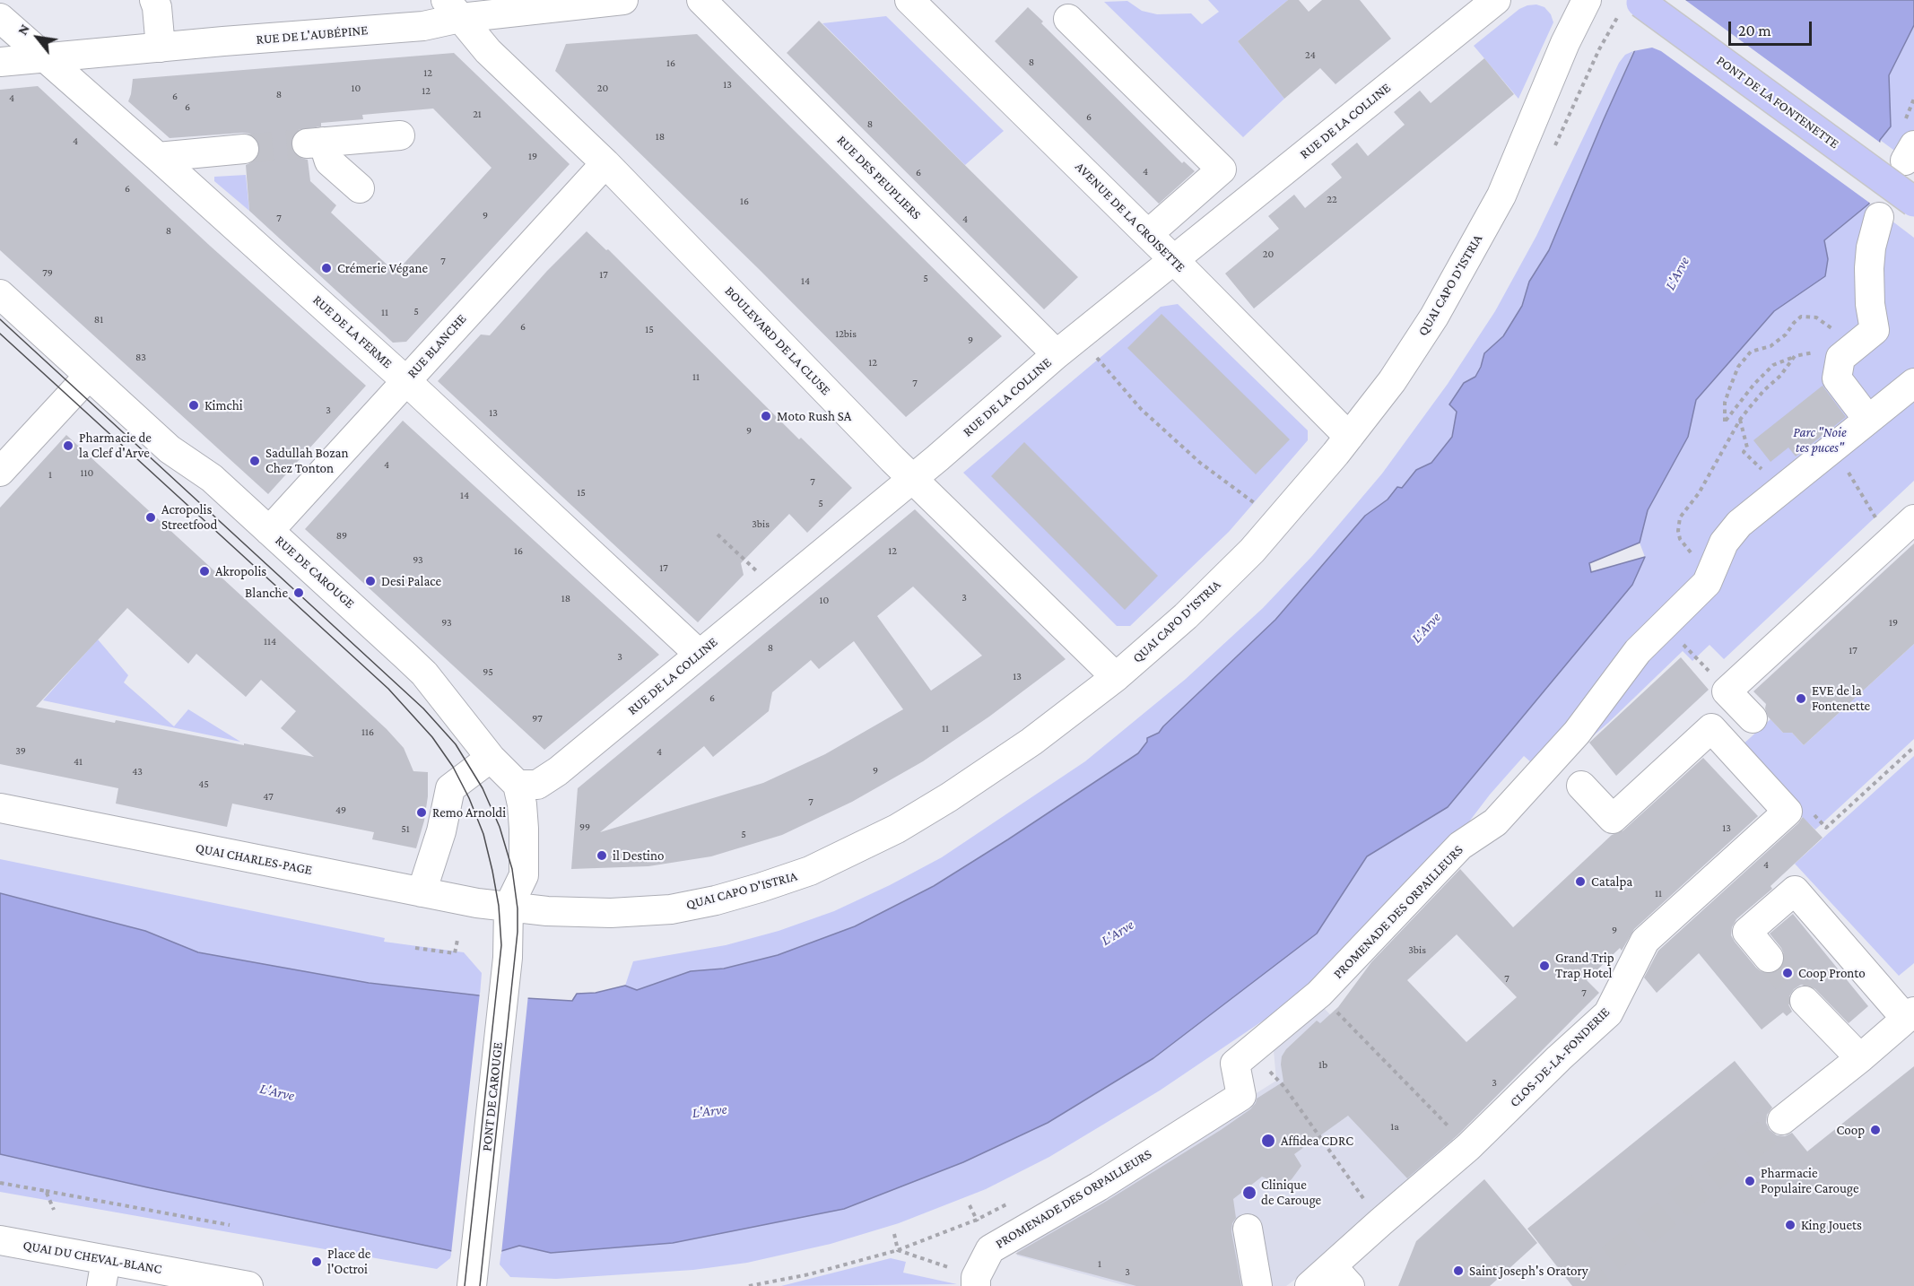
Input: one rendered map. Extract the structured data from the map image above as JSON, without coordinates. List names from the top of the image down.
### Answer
{
  "streets": {
    "main road": ["PONT DE LA FONTENETTE"],
    "street": [
      "RUE DE L'AUBÉPINE",
      "RUE DE LA COLLINE",
      "RUE DES PEUPLIERS",
      "AVENUE DE LA CROISETTE",
      "QUAI CAPO D'ISTRIA",
      "RUE DE LA FERME",
      "BOULEVARD DE LA CLUSE",
      "RUE BLANCHE",
      "RUE DE CAROUGE",
      "QUAI CHARLES-PAGE",
      "PROMENADE DES ORPAILLEURS",
      "CLOS-DE-LA-FONDERIE",
      "PONT DE CAROUGE",
      "QUAI DU CHEVAL-BLANC"
    ]
  },
  "crossings": [
    ["RUE DE L'AUBÉPINE", "RUE DE LA FERME"],
    ["RUE DE L'AUBÉPINE", "BOULEVARD DE LA CLUSE"],
    ["RUE DE LA COLLINE", "RUE DES PEUPLIERS"],
    ["RUE DE LA COLLINE", "AVENUE DE LA CROISETTE"],
    ["RUE DE LA COLLINE", "RUE DE LA FERME"],
    ["RUE DE LA COLLINE", "BOULEVARD DE LA CLUSE"],
    ["RUE DE LA COLLINE", "RUE DE CAROUGE"],
    ["AVENUE DE LA CROISETTE", "QUAI CAPO D'ISTRIA"],
    ["QUAI CAPO D'ISTRIA", "BOULEVARD DE LA CLUSE"],
    ["QUAI CAPO D'ISTRIA", "QUAI CHARLES-PAGE"],
    ["QUAI CAPO D'ISTRIA", "PONT DE CAROUGE"],
    ["RUE DE LA FERME", "RUE BLANCHE"],
    ["BOULEVARD DE LA CLUSE", "RUE BLANCHE"],
    ["RUE BLANCHE", "RUE DE CAROUGE"],
    ["QUAI CHARLES-PAGE", "PONT DE CAROUGE"]
  ],
  "water": ["L'Arve"],
  "parks": ["Parc \"Noie tes puces\""],
  "places": [
    "Crémerie Végane",
    "Kimchi",
    "Moto Rush SA",
    "Pharmacie de la Clef d'Arve",
    "Sadullah Bozan Chez Tonton",
    "Acropolis Streetfood",
    "Akropolis",
    "Desi Palace",
    "Blanche",
    "EVE de la Fontenette",
    "Remo Arnoldi",
    "il Destino",
    "Catalpa",
    "Grand Trip Trap Hotel",
    "Coop Pronto",
    "Coop",
    "Affidea CDRC",
    "Pharmacie Populaire Carouge",
    "Clinique de Carouge",
    "King Jouets",
    "Place de l'Octroi",
    "Saint Joseph's Oratory"
  ],
  "house_numbers": [
    "24",
    "8",
    "16",
    "12",
    "13",
    "10",
    "20",
    "12",
    "8",
    "6",
    "4",
    "6",
    "21",
    "6",
    "8",
    "18",
    "4",
    "19",
    "4",
    "6",
    "6",
    "22",
    "16",
    "9",
    "7",
    "4",
    "8",
    "20",
    "7",
    "79",
    "17",
    "5",
    "14",
    "5",
    "11",
    "81",
    "6",
    "15",
    "12bis",
    "9",
    "83",
    "12",
    "11",
    "7",
    "3",
    "13",
    "9",
    "4",
    "110",
    "1",
    "7",
    "15",
    "14",
    "5",
    "3bis",
    "89",
    "16",
    "12",
    "93",
    "17",
    "3",
    "18",
    "10",
    "93",
    "19",
    "114",
    "8",
    "17",
    "3",
    "95",
    "13",
    "6",
    "97",
    "11",
    "116",
    "39",
    "4",
    "41",
    "9",
    "43",
    "45",
    "47",
    "7",
    "49",
    "99",
    "13",
    "51",
    "5",
    "4",
    "11",
    "9",
    "3bis",
    "7",
    "7",
    "1b",
    "3",
    "1a",
    "1",
    "3"
  ],
  "scale_bar": "20 m",
  "north": "top left"
}
